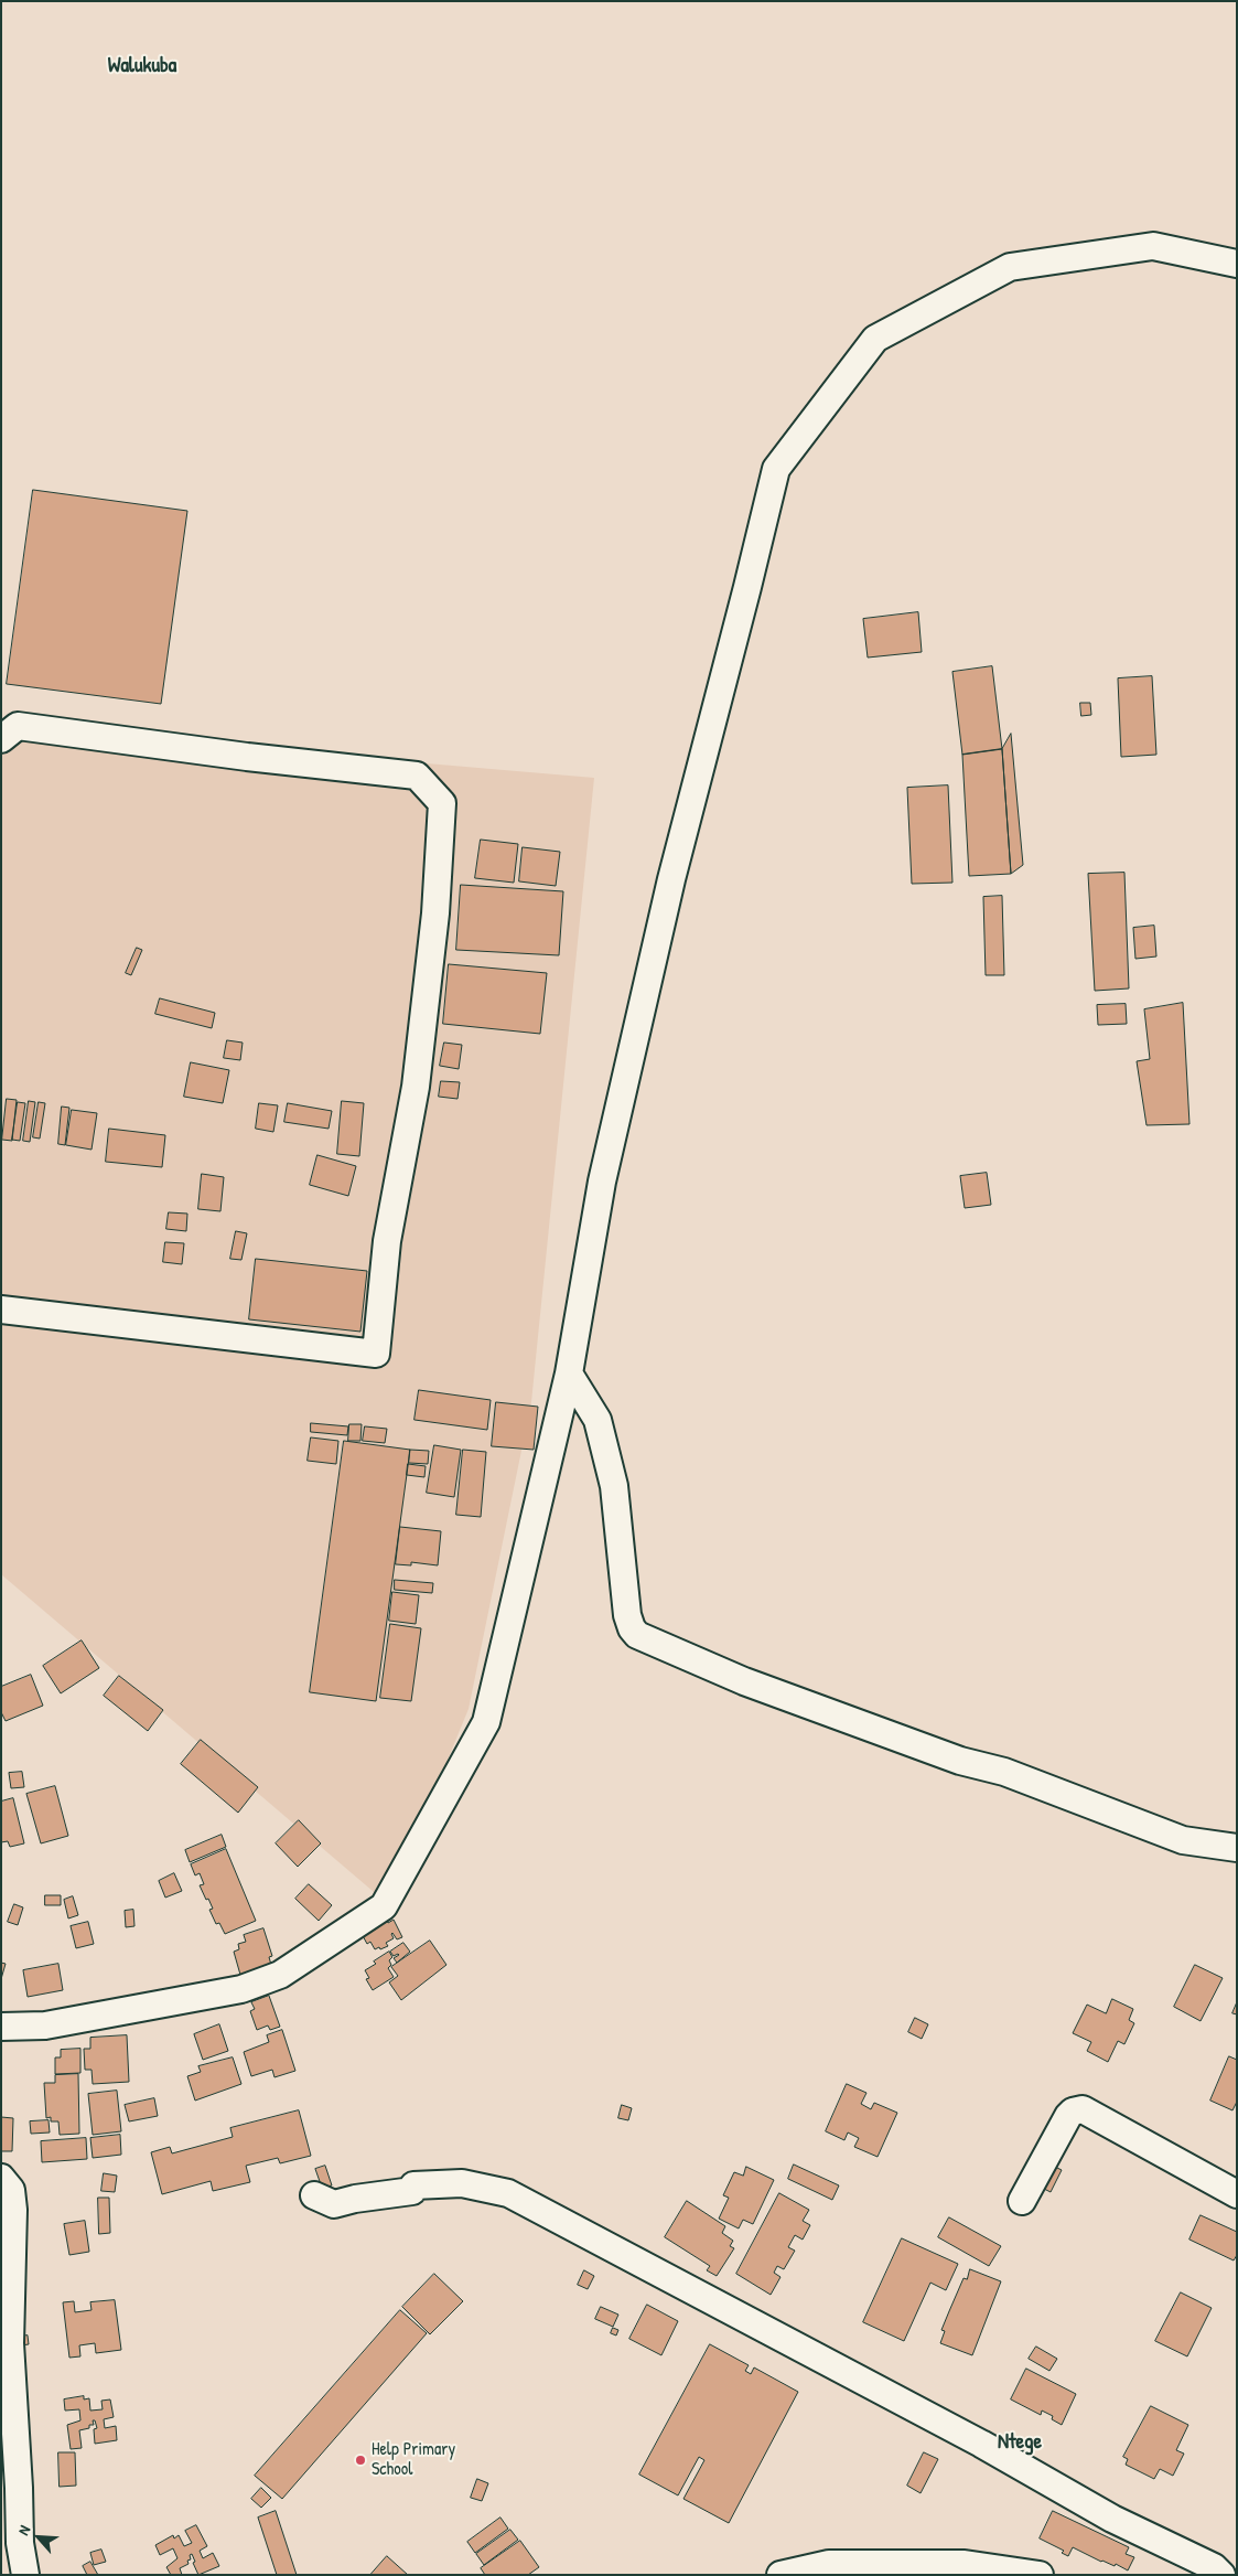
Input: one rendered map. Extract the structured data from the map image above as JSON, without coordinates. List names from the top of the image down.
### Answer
{
  "districts": ["Walukuba", "Ntege"],
  "places": ["Help Primary School"],
  "north": "top left"
}
